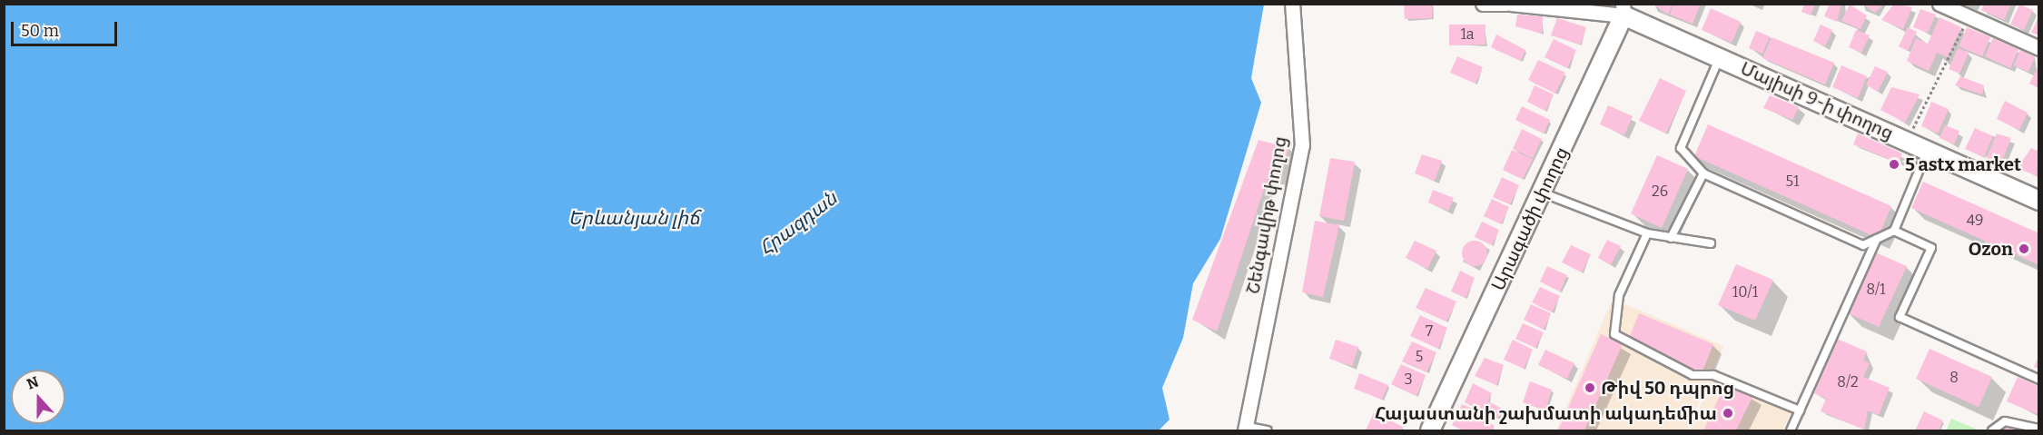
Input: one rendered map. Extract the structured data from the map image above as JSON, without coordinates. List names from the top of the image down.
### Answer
{
  "streets": {
    "street": ["Մայիսի 9-ի փողոց", "Շենգավիթ փողոց", "Արագածի փողոց"]
  },
  "crossings": [
    ["Մայիսի 9-ի փողոց", "Արագածի փողոց"]
  ],
  "water": ["Երևանյան լիճ", "Հրազդան"],
  "places": [
    "5 astx market",
    "Ozon",
    "Թիվ 50 դպրոց",
    "Հայաստանի շախմատի ակադեմիա"
  ],
  "house_numbers": [
    "1a",
    "51",
    "26",
    "49",
    "8/1",
    "10/1",
    "7",
    "5",
    "8",
    "3",
    "8/2"
  ],
  "scale_bar": "50 m",
  "north": "top"
}
